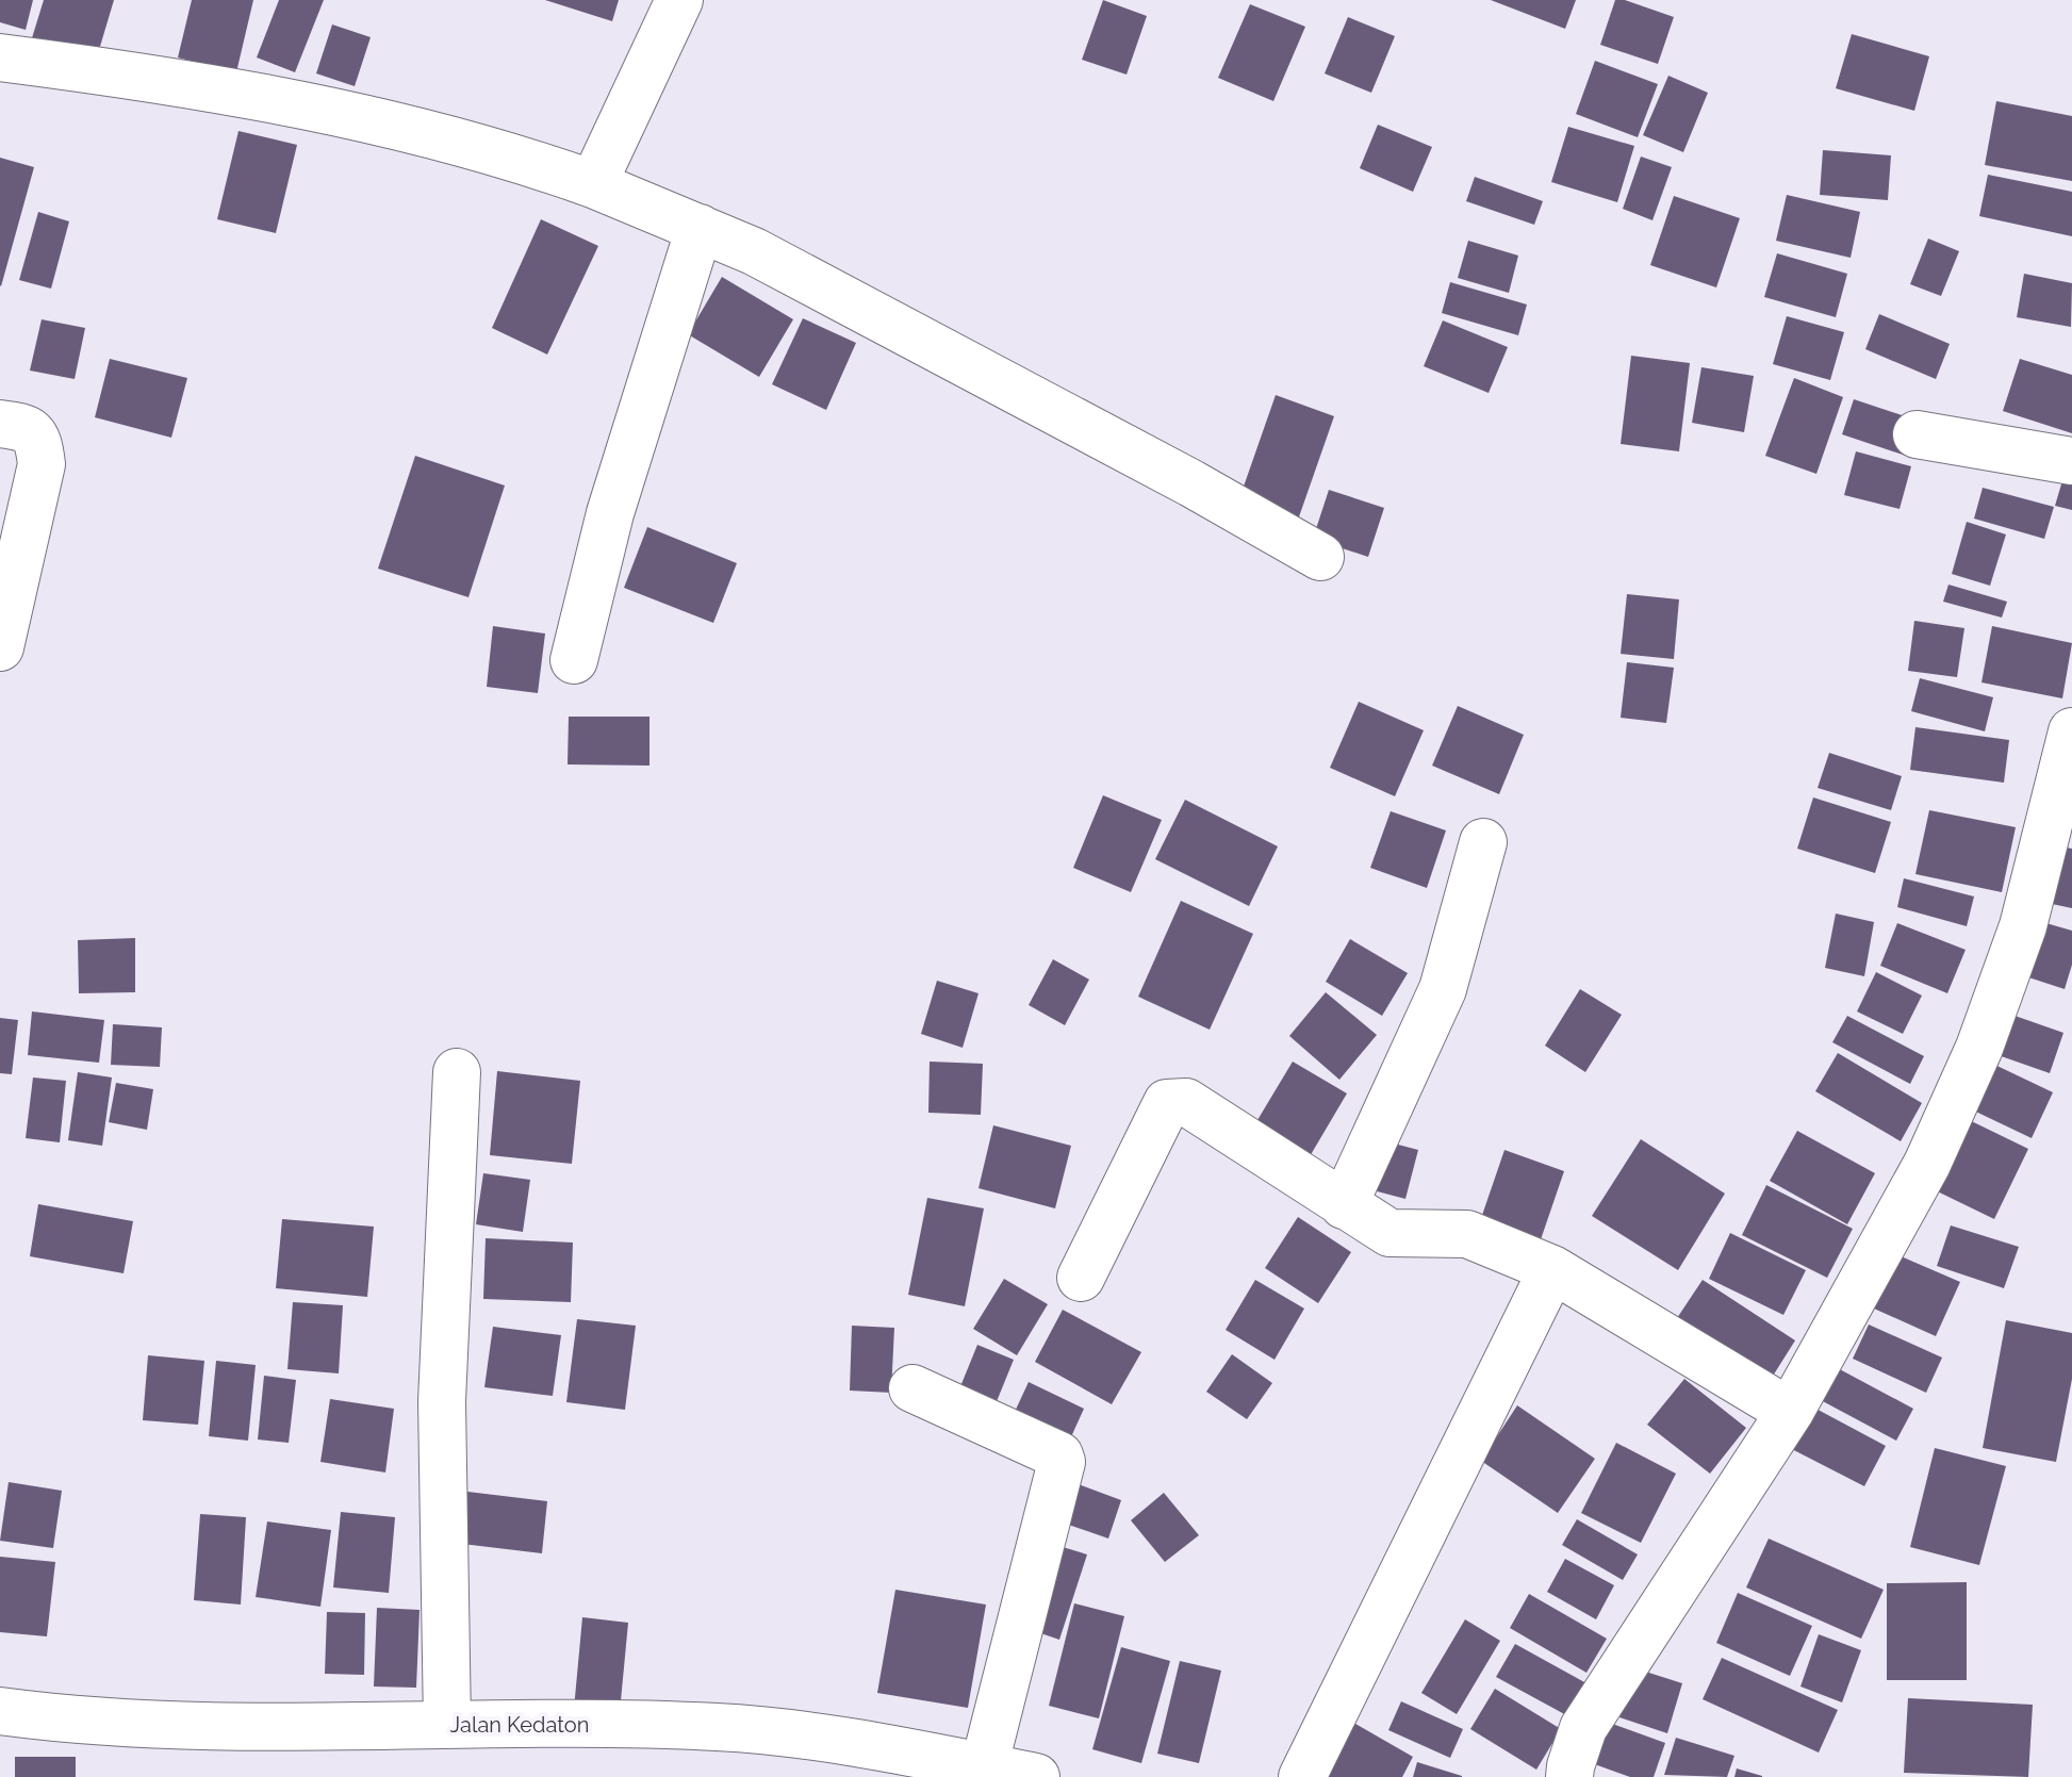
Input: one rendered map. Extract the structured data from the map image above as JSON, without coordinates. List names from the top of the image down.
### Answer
{
  "streets": {
    "street": ["Jalan Kedaton"]
  }
}
